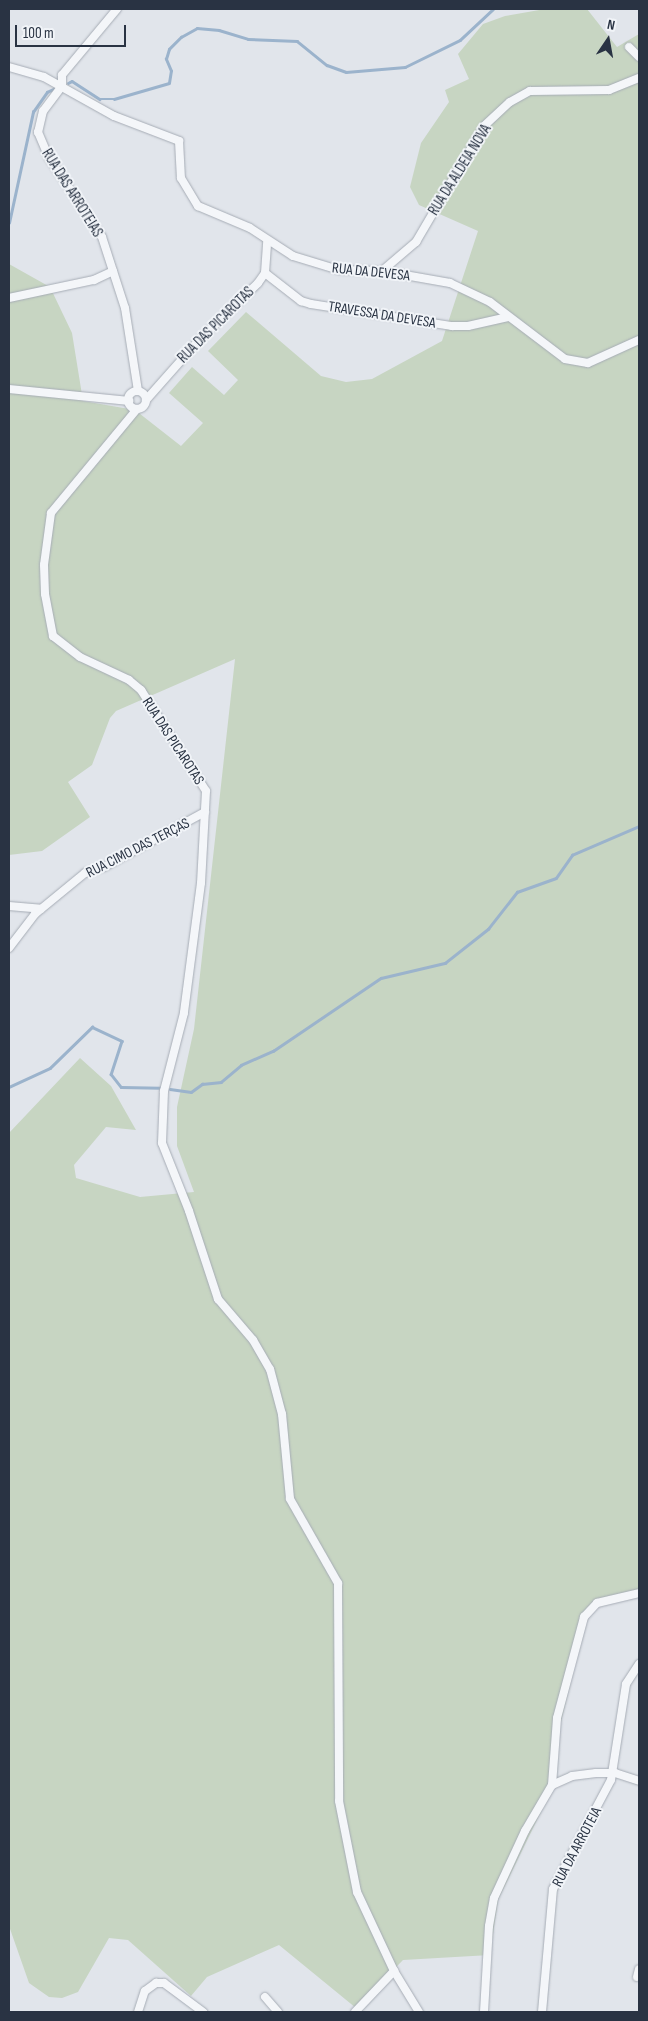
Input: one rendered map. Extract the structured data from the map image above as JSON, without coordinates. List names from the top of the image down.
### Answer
{
  "streets": {
    "street": [
      "RUA DA ALDEIA NOVA",
      "RUA DAS ARROTEIAS",
      "RUA DA DEVESA",
      "TRAVESSA DA DEVESA",
      "RUA DAS PICAROTAS",
      "RUA CIMO DAS TERÇAS",
      "RUA DA ARROTEIA"
    ]
  },
  "crossings": [
    ["RUA DA ALDEIA NOVA", "RUA DA DEVESA"],
    ["RUA DAS ARROTEIAS", "RUA DA DEVESA"],
    ["RUA DAS ARROTEIAS", "RUA DAS PICAROTAS"],
    ["RUA DA DEVESA", "TRAVESSA DA DEVESA"],
    ["RUA DA DEVESA", "RUA DAS PICAROTAS"],
    ["TRAVESSA DA DEVESA", "RUA DAS PICAROTAS"],
    ["RUA DAS PICAROTAS", "RUA CIMO DAS TERÇAS"]
  ],
  "scale_bar": "100 m",
  "north": "top"
}
